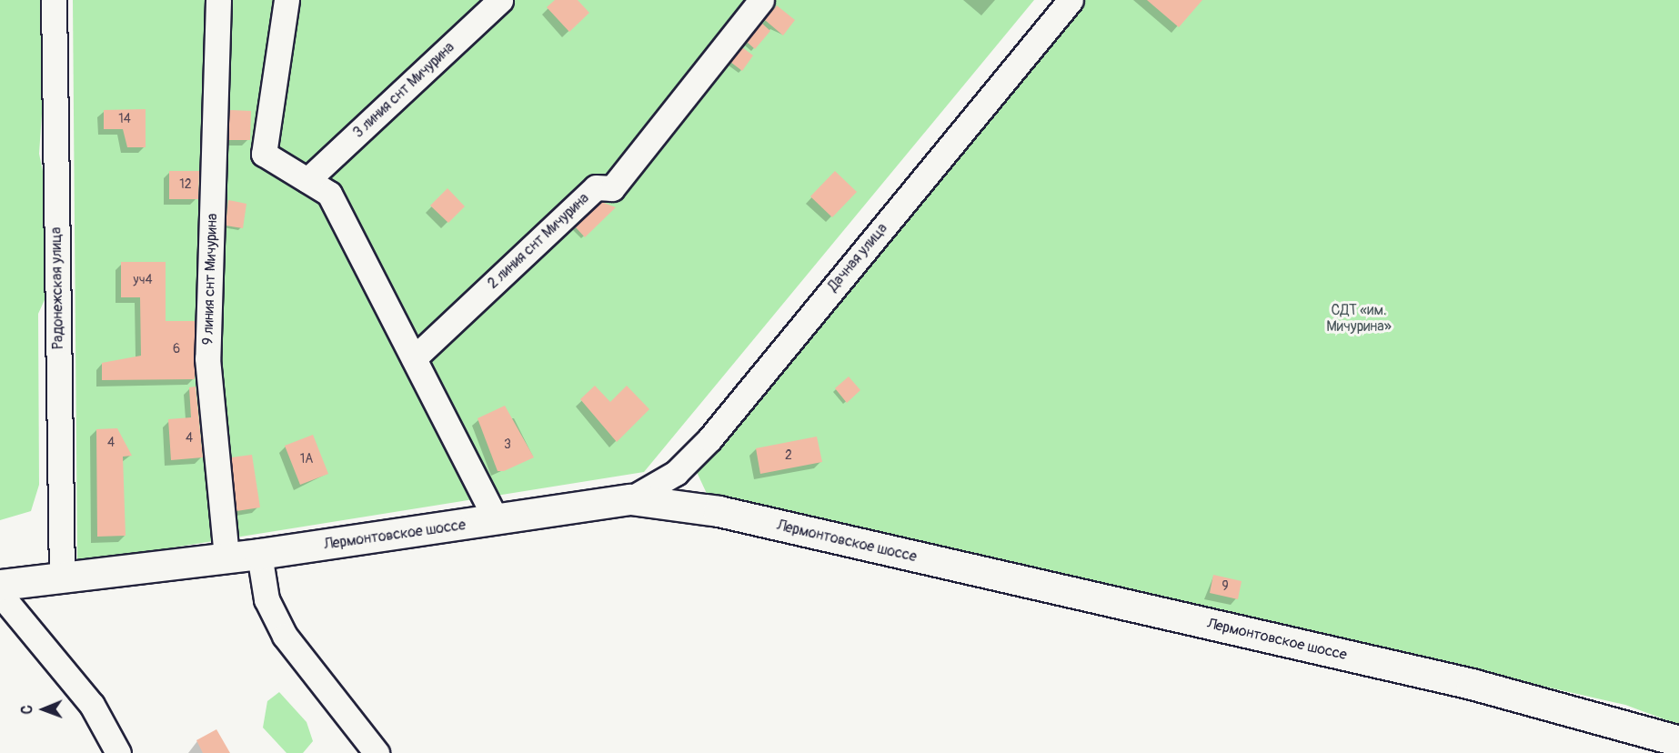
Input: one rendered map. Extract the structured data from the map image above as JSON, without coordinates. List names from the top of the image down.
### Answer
{
  "streets": {
    "street": [
      "3 линия снт Мичурина",
      "2 линия снт Мичурина",
      "Дачная улица",
      "9 линия снт Мичурина",
      "Радонежская улица",
      "Лермонтовское шоссе"
    ]
  },
  "crossings": [
    ["Дачная улица", "Лермонтовское шоссе"],
    ["9 линия снт Мичурина", "Лермонтовское шоссе"],
    ["Радонежская улица", "Лермонтовское шоссе"]
  ],
  "parks": ["СДТ «им. Мичурина»"],
  "house_numbers": [
    "14",
    "12",
    "уч4",
    "6",
    "4",
    "4",
    "3",
    "2",
    "1А",
    "9"
  ],
  "north": "left"
}
